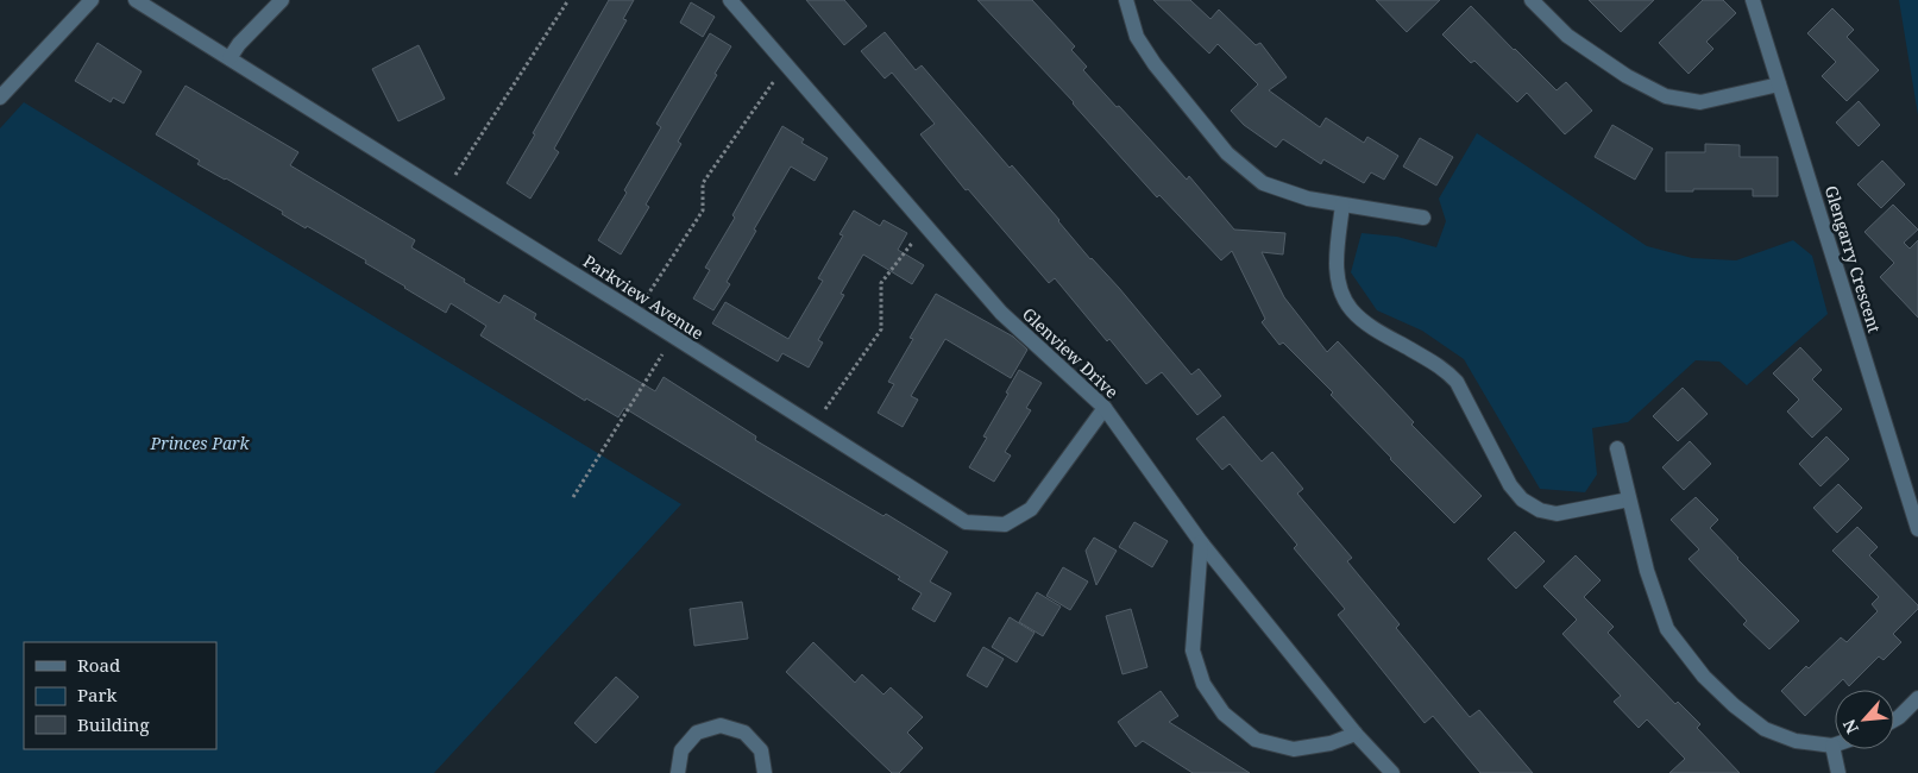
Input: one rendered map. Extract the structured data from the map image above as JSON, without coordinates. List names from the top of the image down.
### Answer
{
  "streets": {
    "street": ["Glengarry Crescent", "Parkview Avenue", "Glenview Drive"]
  },
  "crossings": [
    ["Parkview Avenue", "Glenview Drive"]
  ],
  "parks": ["Princes Park"],
  "legend": ["Road", "Park", "Building"],
  "north": "bottom left"
}
